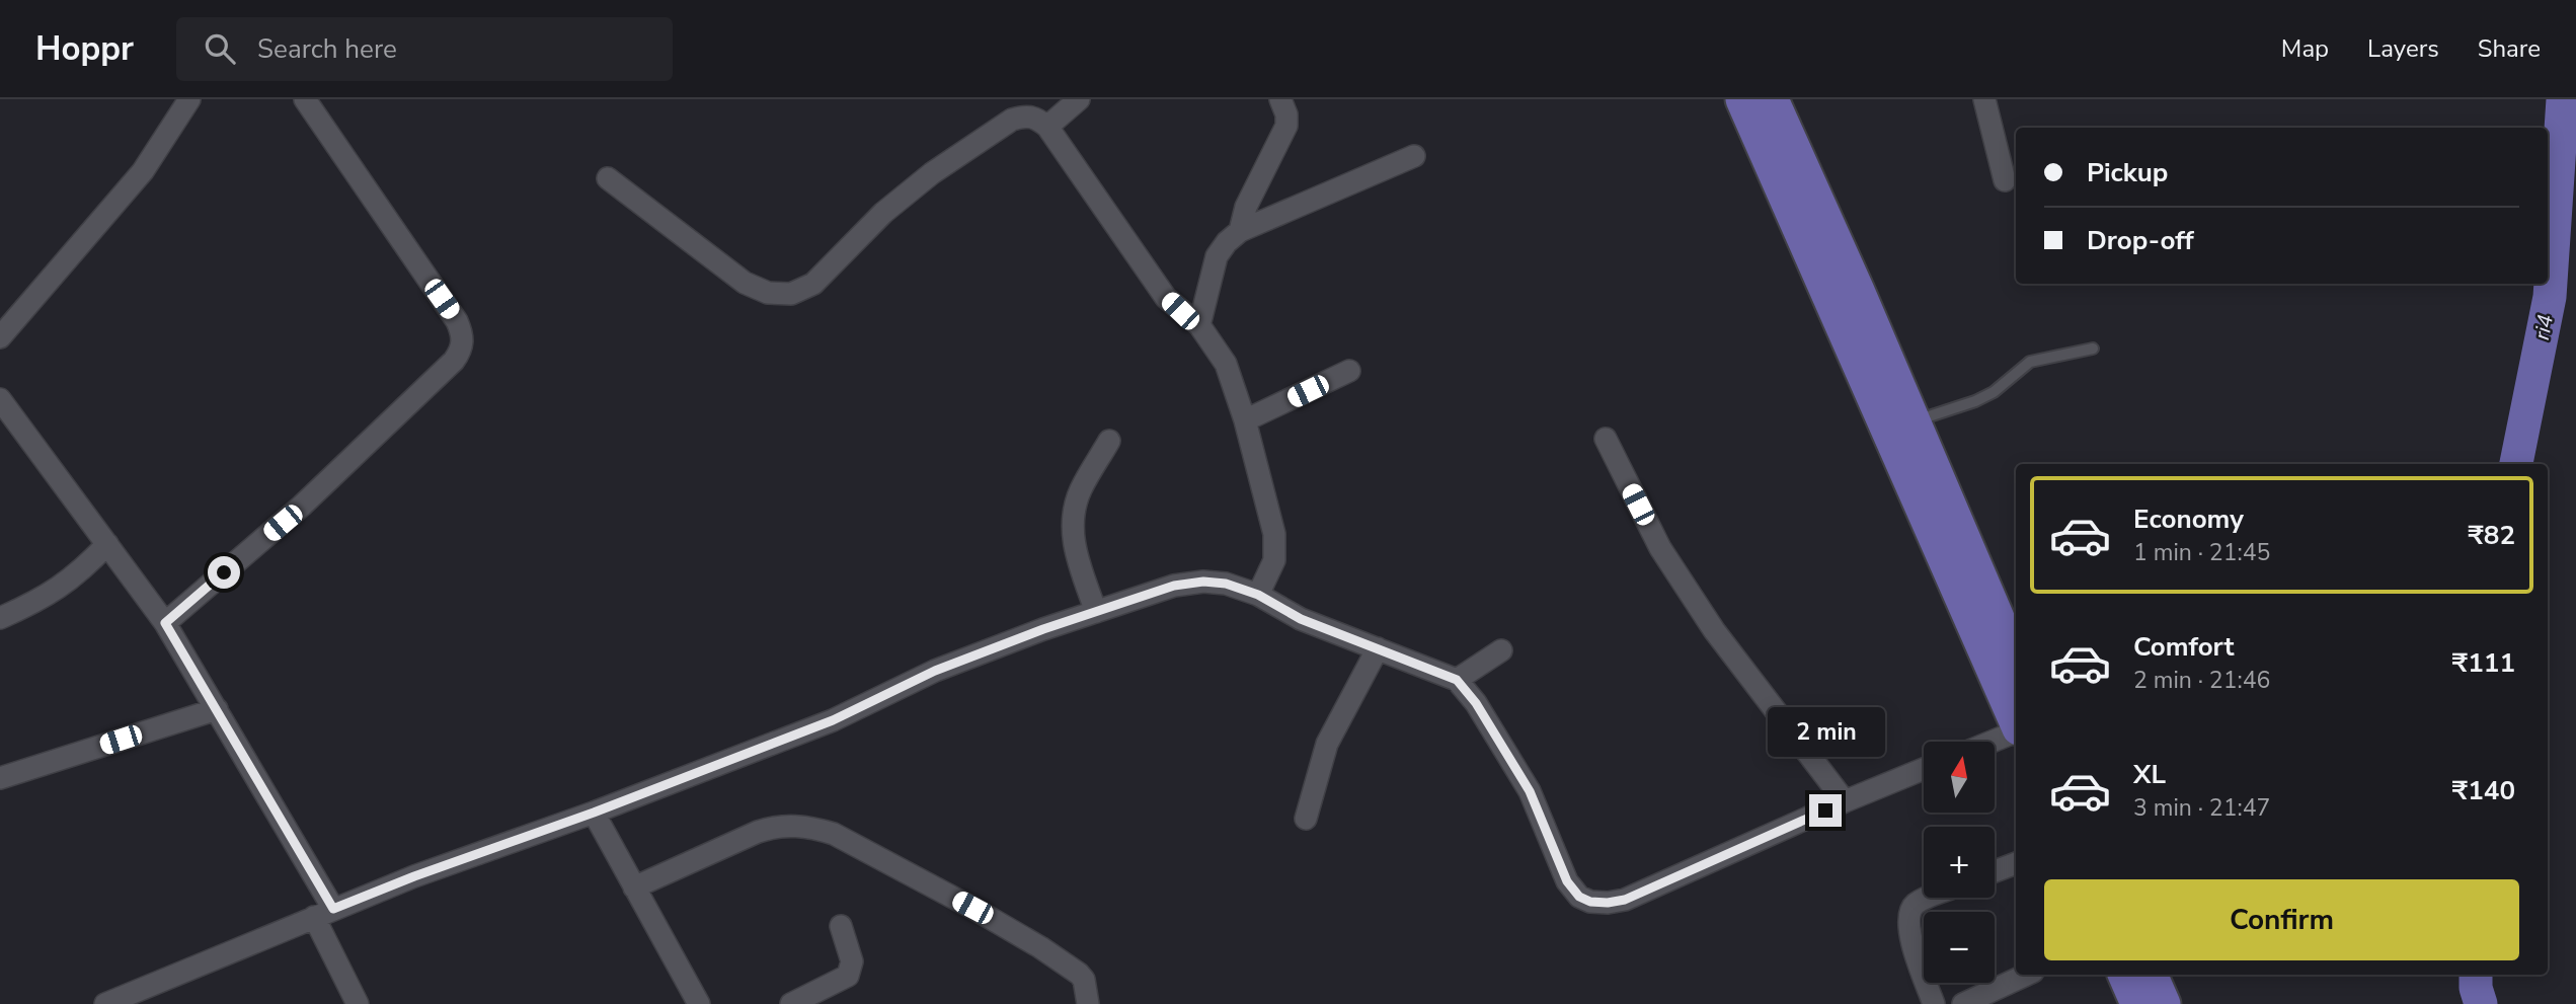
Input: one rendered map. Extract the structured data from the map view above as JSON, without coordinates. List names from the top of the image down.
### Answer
{
  "water": ["ri4"],
  "north": "top",
  "page": {
    "header": "Hoppr",
    "search": "Search here",
    "nav": ["Map", "Layers", "Share"],
    "banner": ["Pickup", "Drop-off"],
    "list": [
      {
        "name": "Economy",
        "note": "1 min · 21:45",
        "value": "₹82"
      },
      {
        "name": "Comfort",
        "note": "2 min · 21:46",
        "value": "₹111"
      },
      {
        "name": "XL",
        "note": "3 min · 21:47",
        "value": "₹140"
      }
    ],
    "bubble": "2 min",
    "map_buttons": ["+", "−"],
    "buttons": "Confirm"
  }
}
